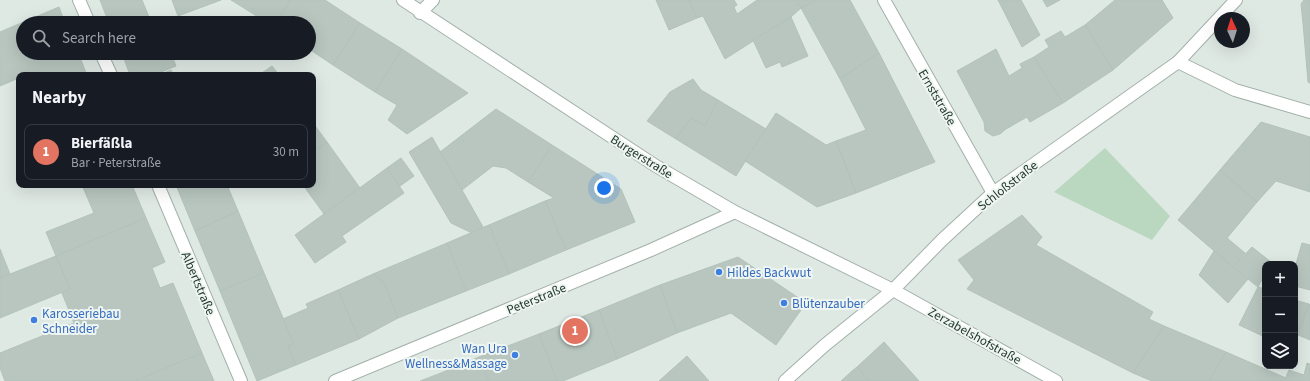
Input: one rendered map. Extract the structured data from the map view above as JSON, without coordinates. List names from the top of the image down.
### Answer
{
  "streets": {
    "street": [
      "Ernststraße",
      "Burgerstraße",
      "Schloßstraße",
      "Albertstraße",
      "Peterstraße",
      "Zerzabelshofstraße"
    ]
  },
  "crossings": [
    ["Ernststraße", "Schloßstraße"],
    ["Burgerstraße", "Schloßstraße"],
    ["Burgerstraße", "Peterstraße"],
    ["Burgerstraße", "Zerzabelshofstraße"],
    ["Schloßstraße", "Zerzabelshofstraße"]
  ],
  "places": [
    "Hildes Backwut",
    "Blütenzauber",
    "Karosseriebau Schneider",
    "Wan Ura Wellness&Massage"
  ],
  "north": "top",
  "page": {
    "search": "Search here",
    "heading": "Nearby",
    "list": [
      {
        "mark": "1",
        "name": "Bierfäßla",
        "note": "Bar · Peterstraße",
        "value": "30 m"
      }
    ],
    "map_buttons": ["+", "−"],
    "pins": "1"
  }
}
